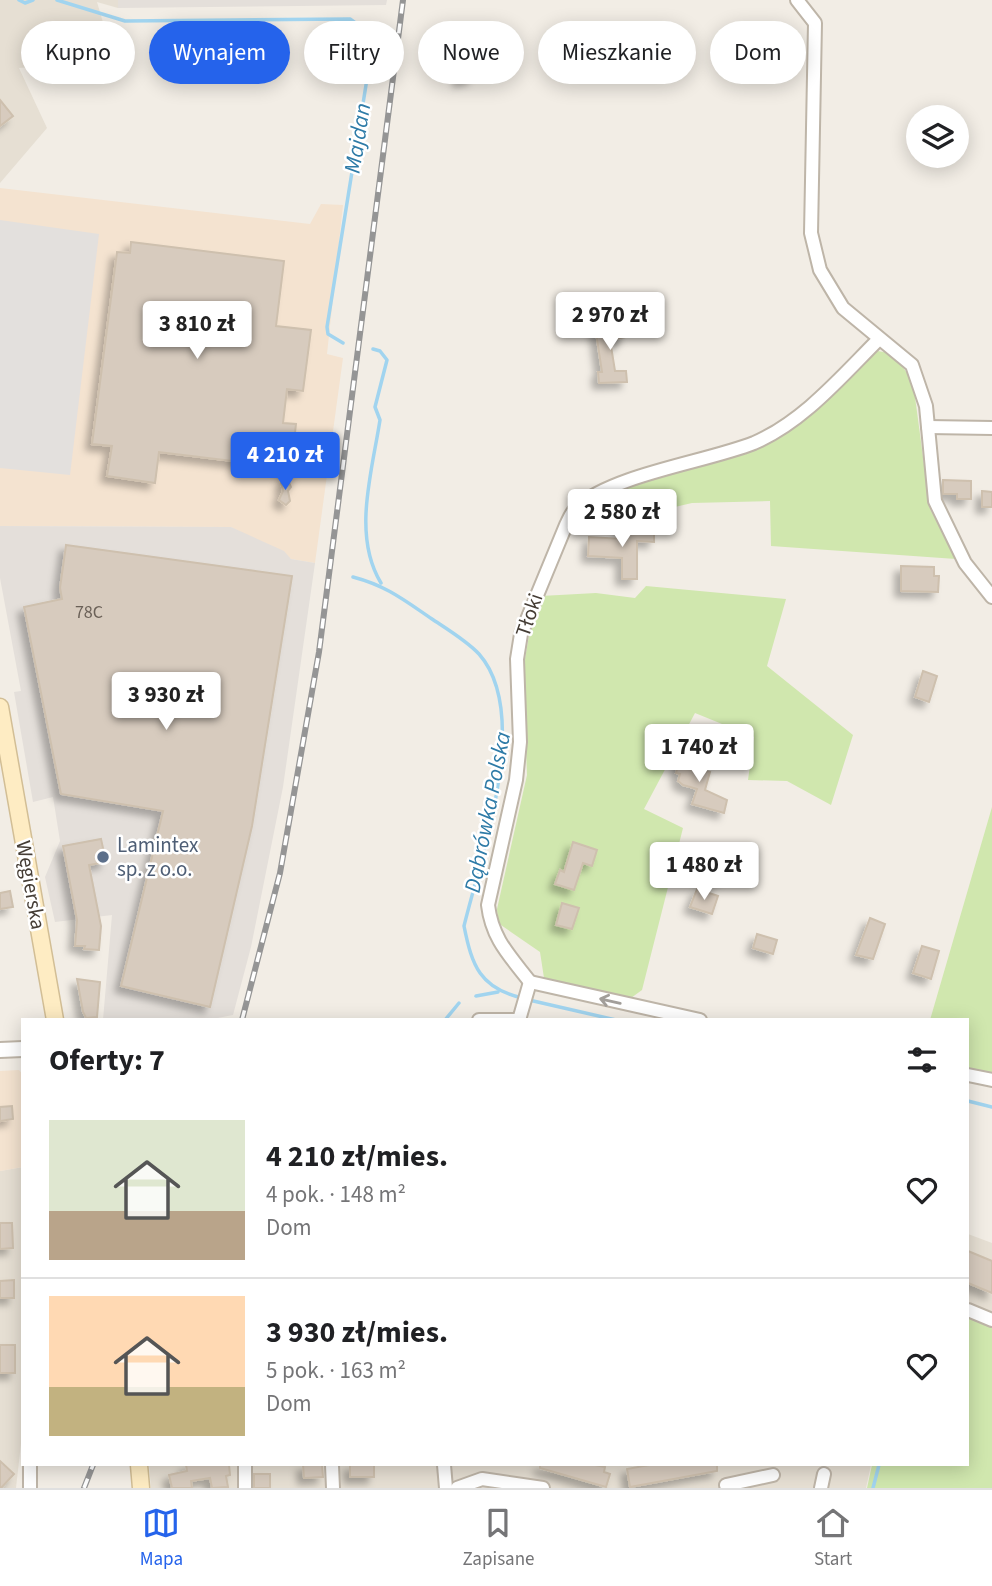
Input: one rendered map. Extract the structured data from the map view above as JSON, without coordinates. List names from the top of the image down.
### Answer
{
  "streets": {
    "main road": ["Węgierska"],
    "street": ["Tłoki"]
  },
  "water": ["Majdan", "Dąbrówka Polska"],
  "places": ["Lamintex sp. z o.o."],
  "house_numbers": ["78C"],
  "page": {
    "chip": [
      "Kupno",
      "Wynajem",
      "Filtry",
      "Nowe",
      "Mieszkanie",
      "Dom"
    ],
    "price": [
      "2 970 zł",
      "3 810 zł",
      "4 210 zł",
      "2 580 zł",
      "3 930 zł",
      "1 740 zł",
      "1 480 zł"
    ],
    "heading": "Oferty: 7",
    "list": [
      {
        "name": "4 210 zł/mies.",
        "note": "4 pok. · 148 m² · Dom"
      },
      {
        "name": "3 930 zł/mies.",
        "note": "5 pok. · 163 m² · Dom"
      }
    ],
    "tabs": ["Mapa", "Zapisane", "Start"]
  }
}
